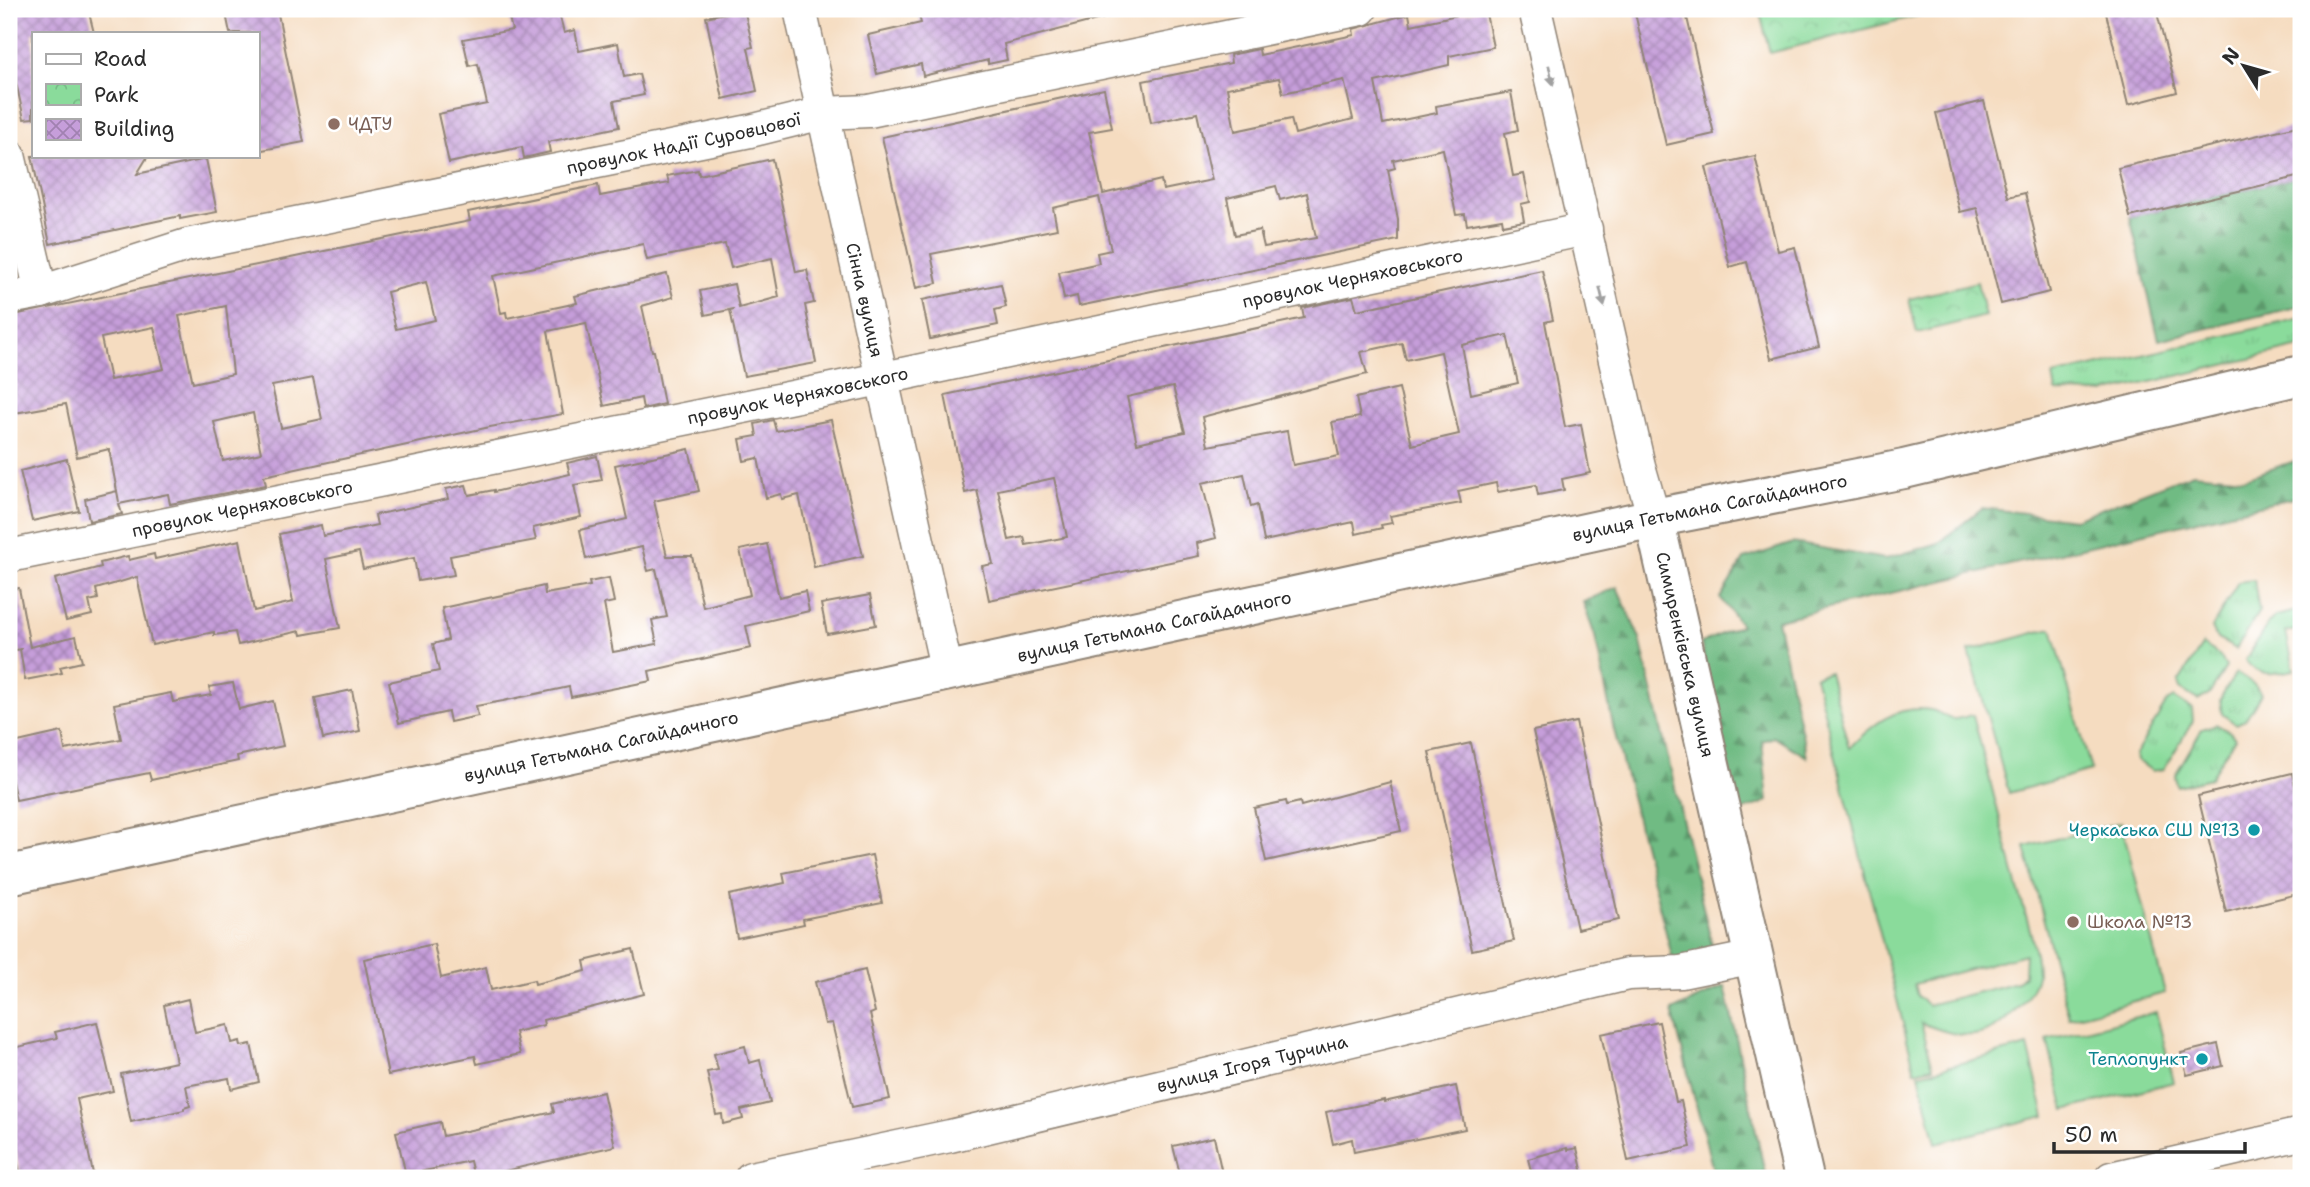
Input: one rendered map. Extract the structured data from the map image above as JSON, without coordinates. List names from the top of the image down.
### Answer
{
  "streets": {
    "main road": ["вулиця Гетьмана Сагайдачного", "Симиренківська вулиця"],
    "street": [
      "провулок Надії Суровцової",
      "провулок Черняховського",
      "Сінна вулиця",
      "вулиця Ігоря Турчина"
    ]
  },
  "crossings": [
    ["провулок Надії Суровцової", "Сінна вулиця"],
    ["провулок Черняховського", "Сінна вулиця"],
    ["провулок Черняховського", "Симиренківська вулиця"],
    ["Сінна вулиця", "вулиця Гетьмана Сагайдачного"],
    ["вулиця Гетьмана Сагайдачного", "Симиренківська вулиця"],
    ["Симиренківська вулиця", "вулиця Ігоря Турчина"]
  ],
  "one_way": ["Симиренківська вулиця"],
  "places": [
    "ЧДТУ",
    "Черкаська СШ №13",
    "Школа №13",
    "Теплопункт"
  ],
  "legend": ["Road", "Park", "Building"],
  "scale_bar": "50 m",
  "north": "top left"
}
